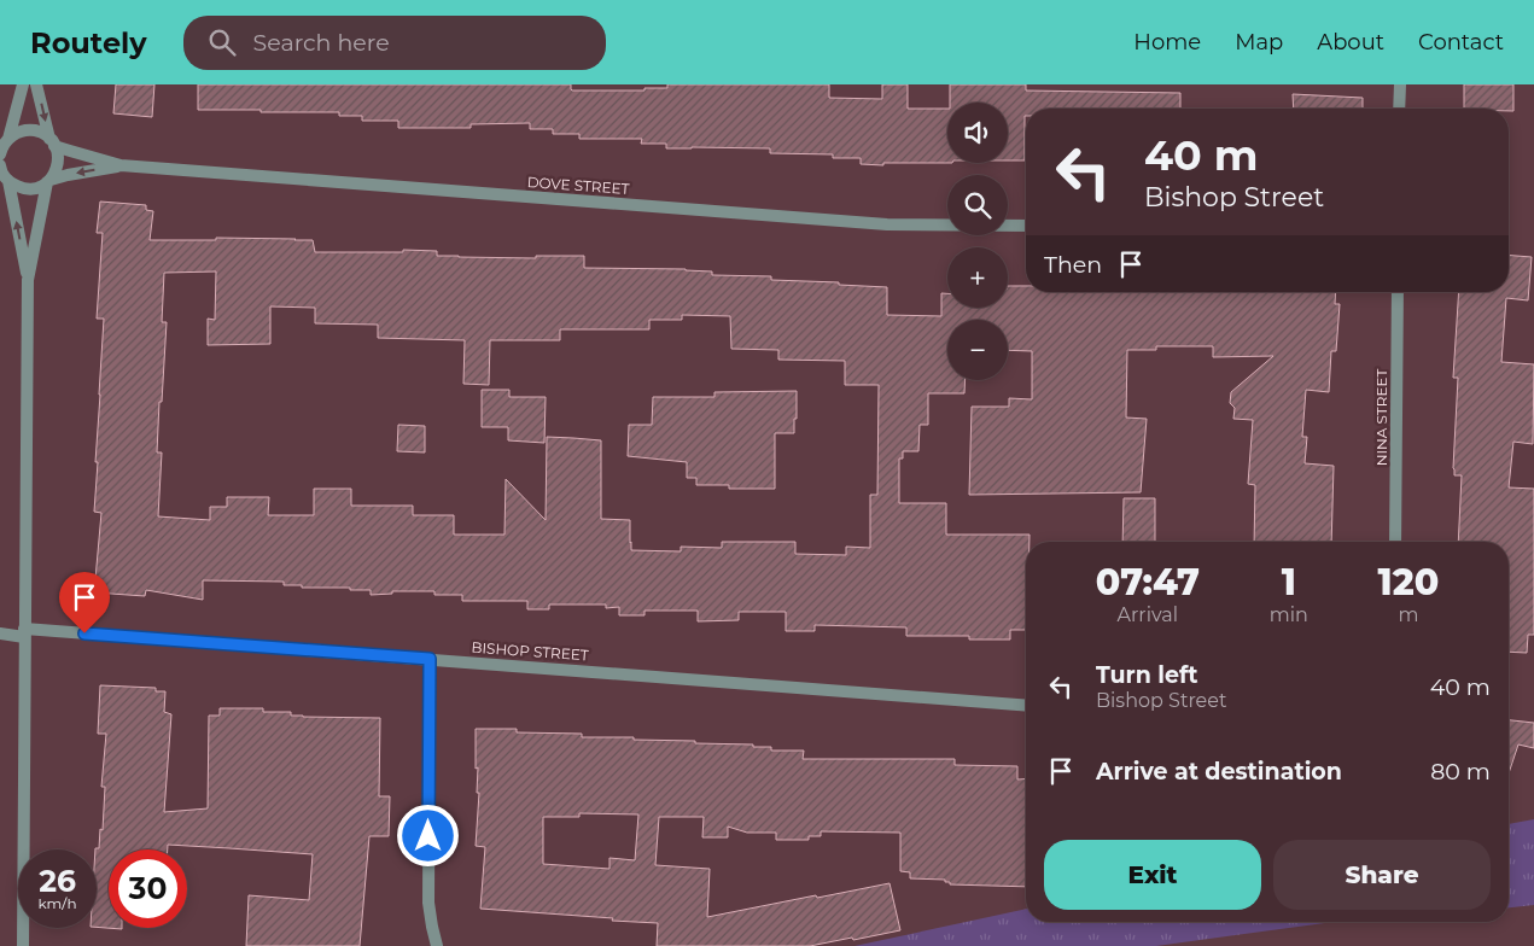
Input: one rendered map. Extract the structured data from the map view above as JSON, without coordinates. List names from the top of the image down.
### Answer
{
  "streets": {
    "street": ["DOVE STREET", "NINA STREET", "BISHOP STREET"]
  },
  "page": {
    "header": "Routely",
    "search": "Search here",
    "nav": [
      "Home",
      "Map",
      "About",
      "Contact"
    ],
    "map_buttons": ["+", "−"],
    "turn": ["40 m", "Bishop Street"],
    "then": "Then",
    "eta": [
      "07:47",
      "Arrival",
      "1",
      "min",
      "120",
      "m"
    ],
    "list": [
      {
        "name": "Turn left",
        "note": "Bishop Street",
        "value": "40 m"
      },
      {
        "name": "Arrive at destination",
        "value": "80 m"
      }
    ],
    "buttons": ["Exit", "Share"],
    "speed": "26 km/h",
    "limit": "30"
  }
}
